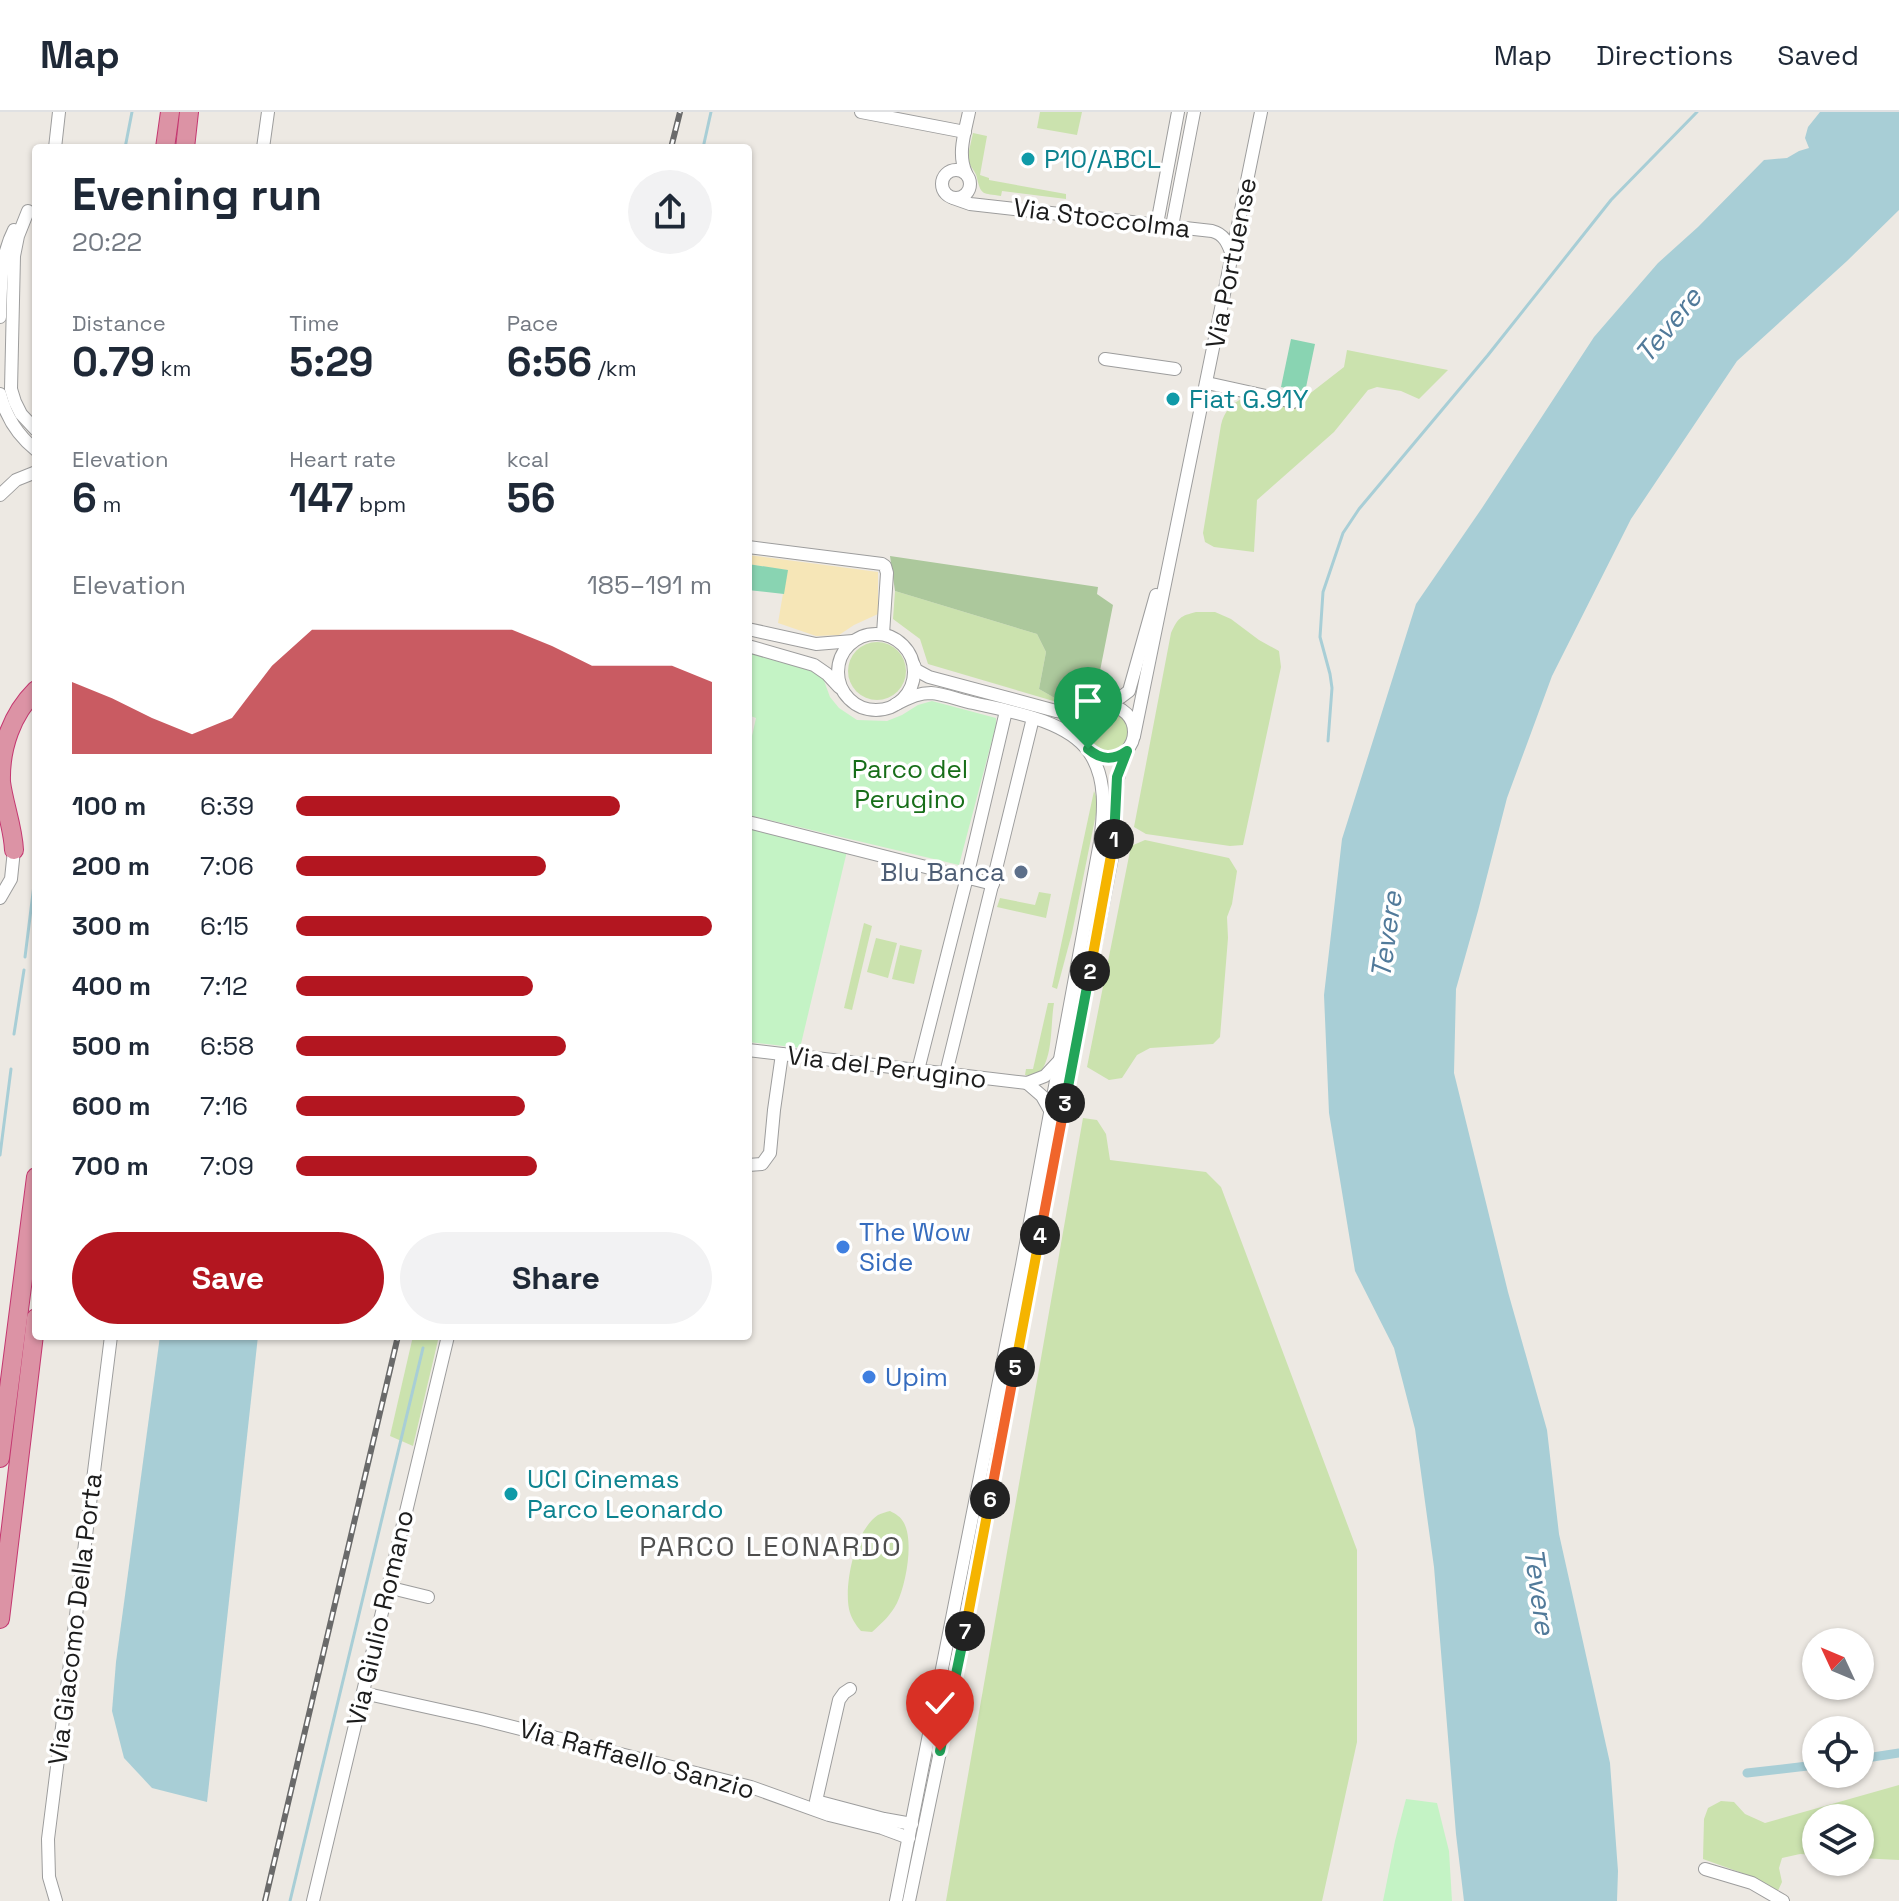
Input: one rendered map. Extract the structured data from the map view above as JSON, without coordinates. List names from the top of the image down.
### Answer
{
  "streets": {
    "street": [
      "Via Stoccolma",
      "Via Portuense",
      "Via del Perugino",
      "Via Giulio Romano",
      "Via Giacomo Della Porta",
      "Via Raffaello Sanzio"
    ]
  },
  "crossings": [
    ["Via Stoccolma", "Via Portuense"],
    ["Via Giulio Romano", "Via Raffaello Sanzio"]
  ],
  "districts": ["PARCO LEONARDO"],
  "water": ["Tevere"],
  "parks": ["Parco del Perugino"],
  "places": [
    "P10/ABCL",
    "Fiat G.91Y",
    "Blu Banca",
    "The Wow Side",
    "Upim",
    "UCI Cinemas Parco Leonardo"
  ],
  "north": "top left",
  "page": {
    "header": "Map",
    "nav": ["Map", "Directions", "Saved"],
    "heading": ["Evening run", "20:22"],
    "stats": [
      ["Distance", "0.79 km"],
      ["Time", "5:29"],
      ["Pace", "6:56 /km"],
      ["Elevation", "6 m"],
      ["Heart rate", "147 bpm"],
      ["kcal", "56"]
    ],
    "chart": ["Elevation", "185–191 m"],
    "list": [
      {
        "name": "100 m",
        "note": "6:39"
      },
      {
        "name": "200 m",
        "note": "7:06"
      },
      {
        "name": "300 m",
        "note": "6:15"
      },
      {
        "name": "400 m",
        "note": "7:12"
      },
      {
        "name": "500 m",
        "note": "6:58"
      },
      {
        "name": "600 m",
        "note": "7:16"
      },
      {
        "name": "700 m",
        "note": "7:09"
      }
    ],
    "pins": [
      "1",
      "2",
      "3",
      "4",
      "5",
      "6",
      "7"
    ],
    "buttons": ["Save", "Share"]
  }
}
